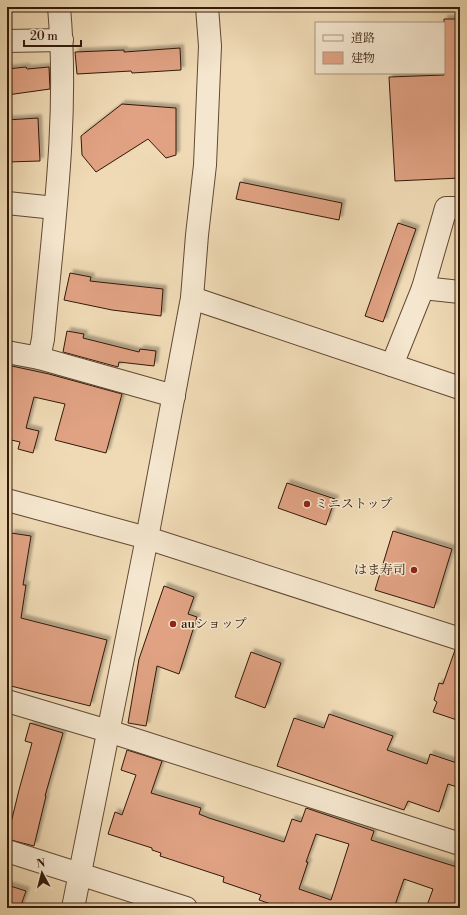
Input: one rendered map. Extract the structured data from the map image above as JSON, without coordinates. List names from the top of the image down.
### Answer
{
  "places": ["ミニストップ", "はま寿司", "auショップ"],
  "legend": ["道路", "建物"],
  "scale_bar": "20 m",
  "north": "top"
}
